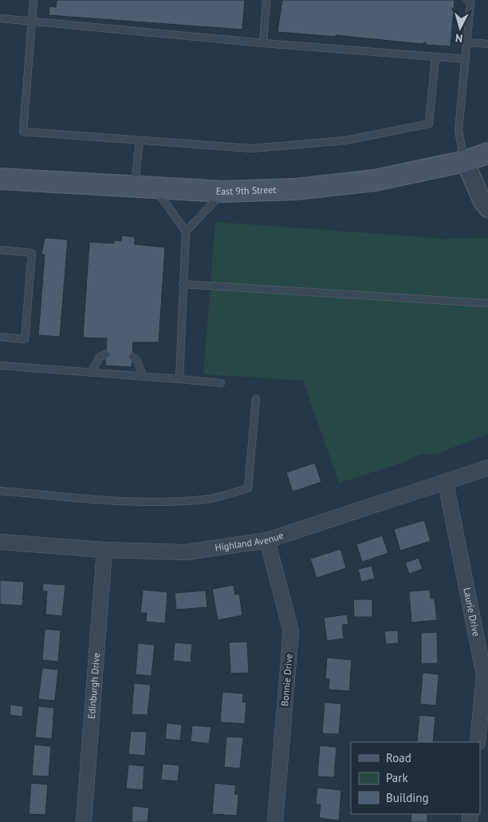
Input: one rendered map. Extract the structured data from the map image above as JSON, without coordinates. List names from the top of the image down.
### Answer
{
  "streets": {
    "main road": ["East 9th Street"],
    "street": [
      "Highland Avenue",
      "Laurie Drive",
      "Bonnie Drive",
      "Edinburgh Drive"
    ]
  },
  "crossings": [
    ["Highland Avenue", "Laurie Drive"],
    ["Highland Avenue", "Bonnie Drive"],
    ["Highland Avenue", "Edinburgh Drive"]
  ],
  "legend": ["Road", "Park", "Building"],
  "north": "bottom"
}
